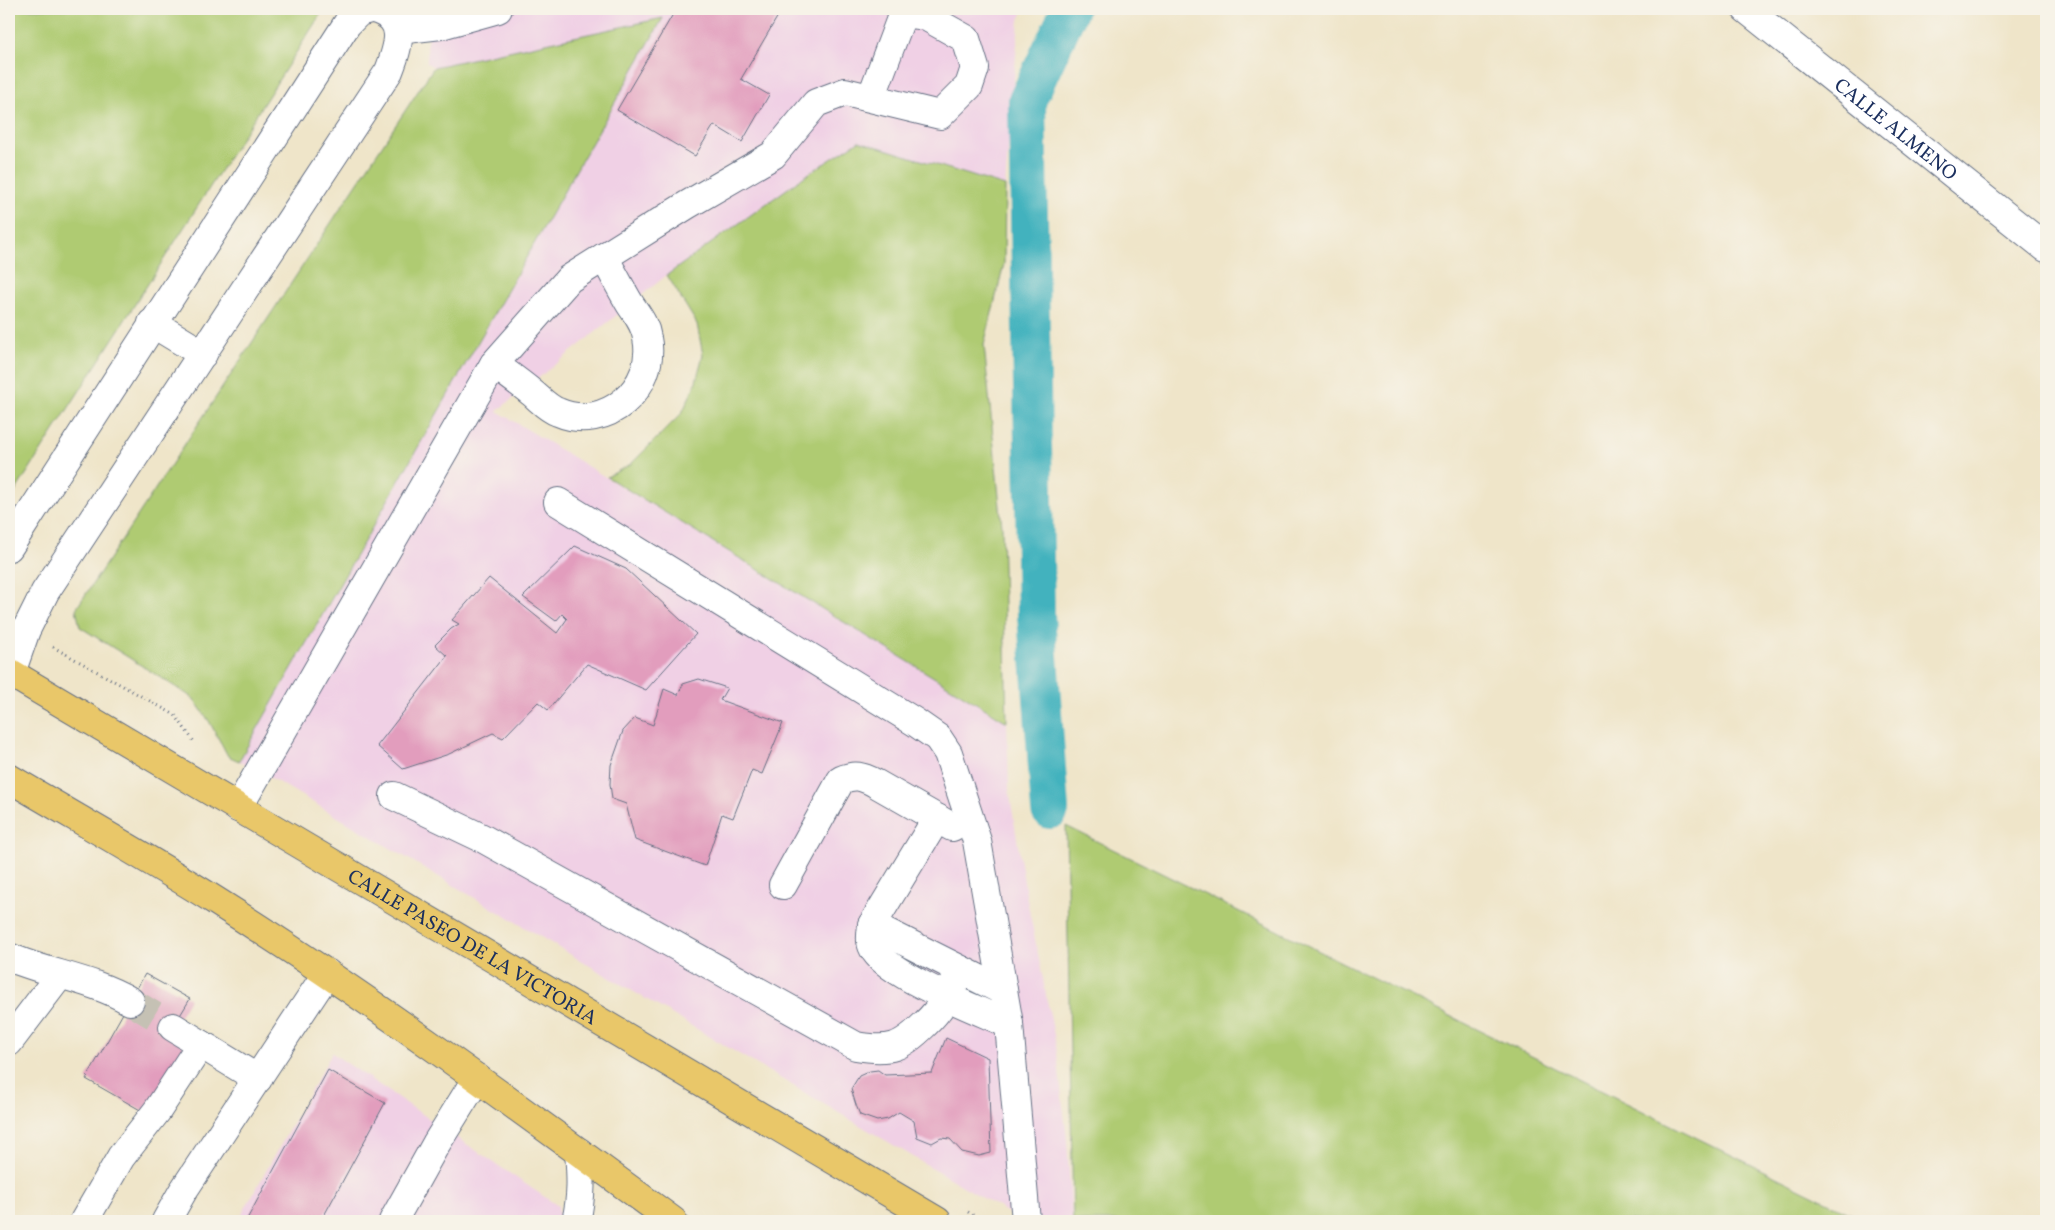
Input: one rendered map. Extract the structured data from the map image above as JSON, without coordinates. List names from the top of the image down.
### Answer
{
  "streets": {
    "main road": ["CALLE PASEO DE LA VICTORIA"],
    "street": ["CALLE ALMENO"]
  }
}
